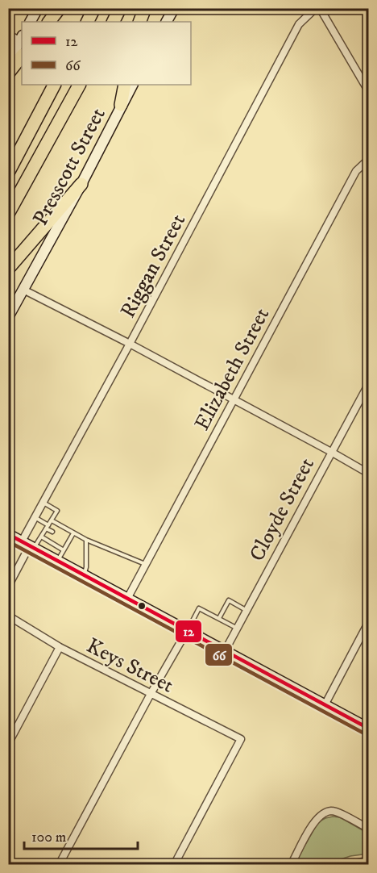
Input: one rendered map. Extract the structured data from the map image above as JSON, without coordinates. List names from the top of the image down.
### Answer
{
  "streets": {
    "main road": ["Presscott Street"],
    "street": [
      "Riggan Street",
      "Elizabeth Street",
      "Cloyde Street",
      "Keys Street"
    ]
  },
  "lines": ["transit line 12", "transit line 66"],
  "legend": ["12", "66"],
  "scale_bar": "100 m"
}
